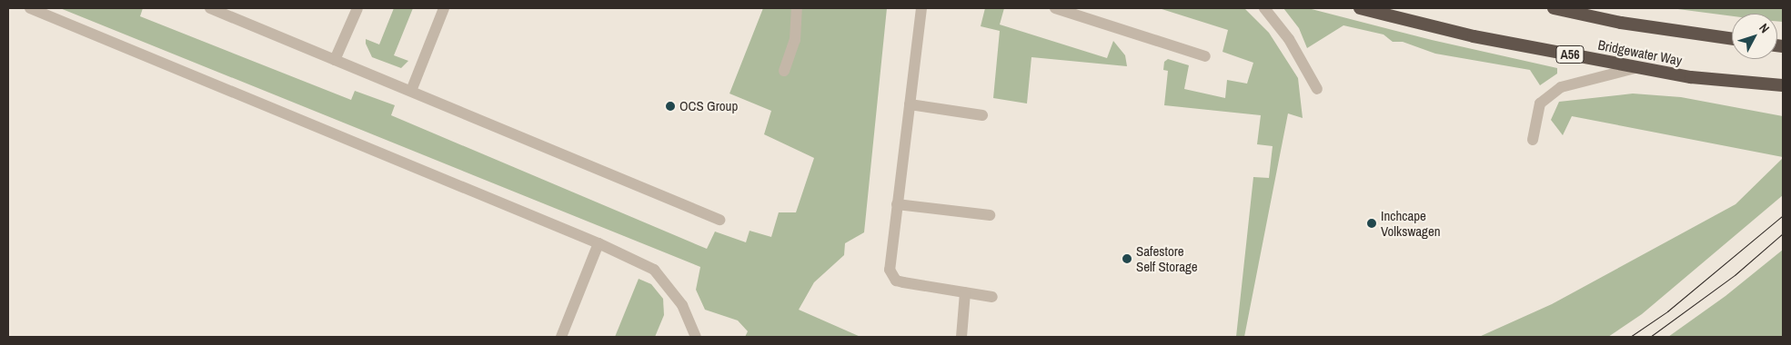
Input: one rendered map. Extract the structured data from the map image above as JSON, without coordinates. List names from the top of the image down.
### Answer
{
  "streets": {
    "highway": ["Bridgewater Way", "A56"]
  },
  "places": ["OCS Group", "Inchcape Volkswagen", "Safestore Self Storage"],
  "north": "top right"
}
